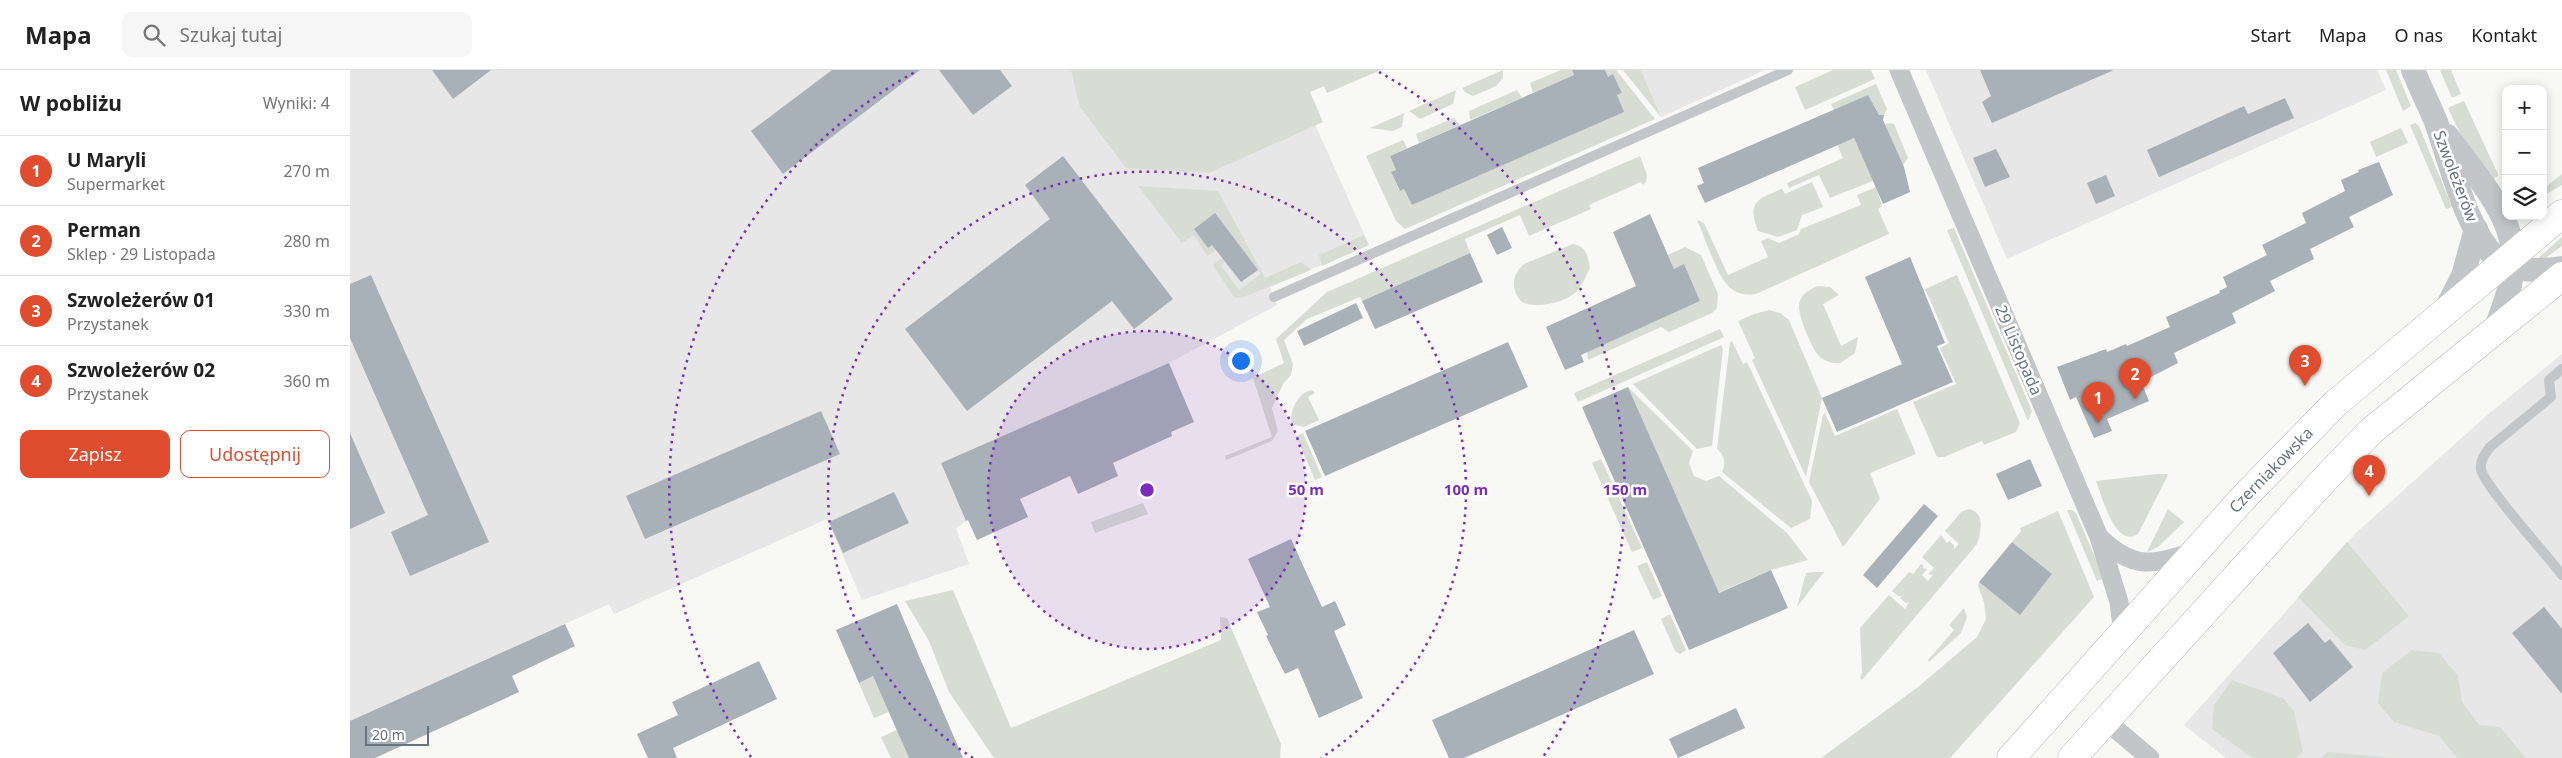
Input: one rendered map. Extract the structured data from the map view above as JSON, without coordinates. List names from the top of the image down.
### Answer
{
  "streets": {
    "main road": ["Czerniakowska"],
    "street": ["Szwoleżerów", "29 Listopada"]
  },
  "crossings": [
    ["Szwoleżerów", "Czerniakowska"],
    ["29 Listopada", "Czerniakowska"]
  ],
  "scale_bar": "20 m",
  "page": {
    "header": "Mapa",
    "search": "Szukaj tutaj",
    "nav": [
      "Start",
      "Mapa",
      "O nas",
      "Kontakt"
    ],
    "heading": ["W pobliżu", "Wyniki: 4"],
    "map_buttons": ["+", "−"],
    "list": [
      {
        "mark": "1",
        "name": "U Maryli",
        "note": "Supermarket",
        "value": "270 m"
      },
      {
        "mark": "2",
        "name": "Perman",
        "note": "Sklep · 29 Listopada",
        "value": "280 m"
      },
      {
        "mark": "3",
        "name": "Szwoleżerów 01",
        "note": "Przystanek",
        "value": "330 m"
      },
      {
        "mark": "4",
        "name": "Szwoleżerów 02",
        "note": "Przystanek",
        "value": "360 m"
      }
    ],
    "pins": [
      "3",
      "2",
      "1",
      "4"
    ],
    "buttons": ["Zapisz", "Udostępnij"],
    "scale": "20 m"
  },
  "rings": ["50 m", "100 m", "150 m"]
}
